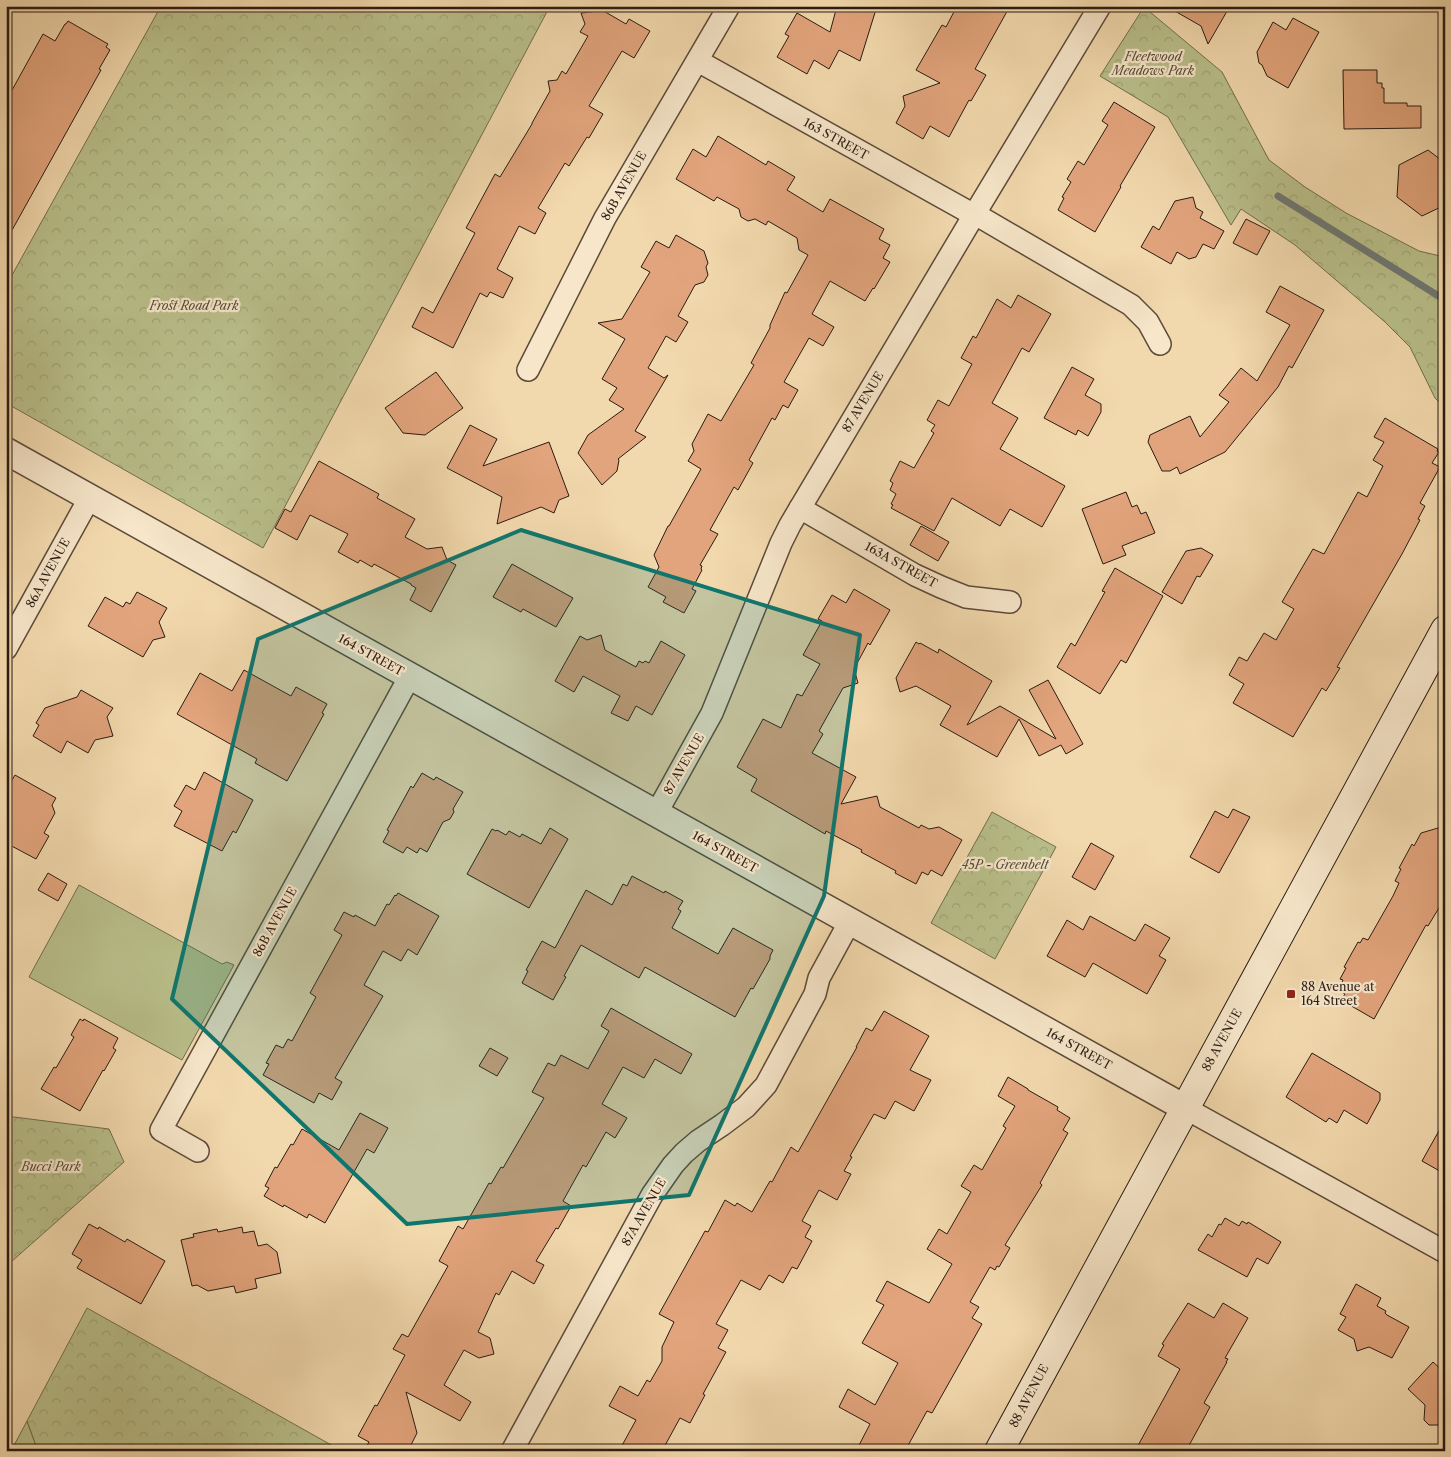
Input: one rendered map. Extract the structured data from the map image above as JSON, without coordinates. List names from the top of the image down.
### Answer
{
  "streets": {
    "main road": ["88 AVENUE"],
    "street": [
      "163 STREET",
      "86B AVENUE",
      "87 AVENUE",
      "163A STREET",
      "86A AVENUE",
      "164 STREET",
      "87A AVENUE"
    ]
  },
  "crossings": [
    ["163 STREET", "86B AVENUE"],
    ["163 STREET", "87 AVENUE"],
    ["86B AVENUE", "164 STREET"],
    ["87 AVENUE", "163A STREET"],
    ["87 AVENUE", "164 STREET"],
    ["86A AVENUE", "164 STREET"],
    ["164 STREET", "88 AVENUE"],
    ["164 STREET", "87A AVENUE"]
  ],
  "parks": [
    "Fleetwood Meadows Park",
    "Frost Road Park",
    "45P - Greenbelt",
    "Bucci Park"
  ],
  "places": {
    "transit": ["88 Avenue at 164 Street"]
  }
}
